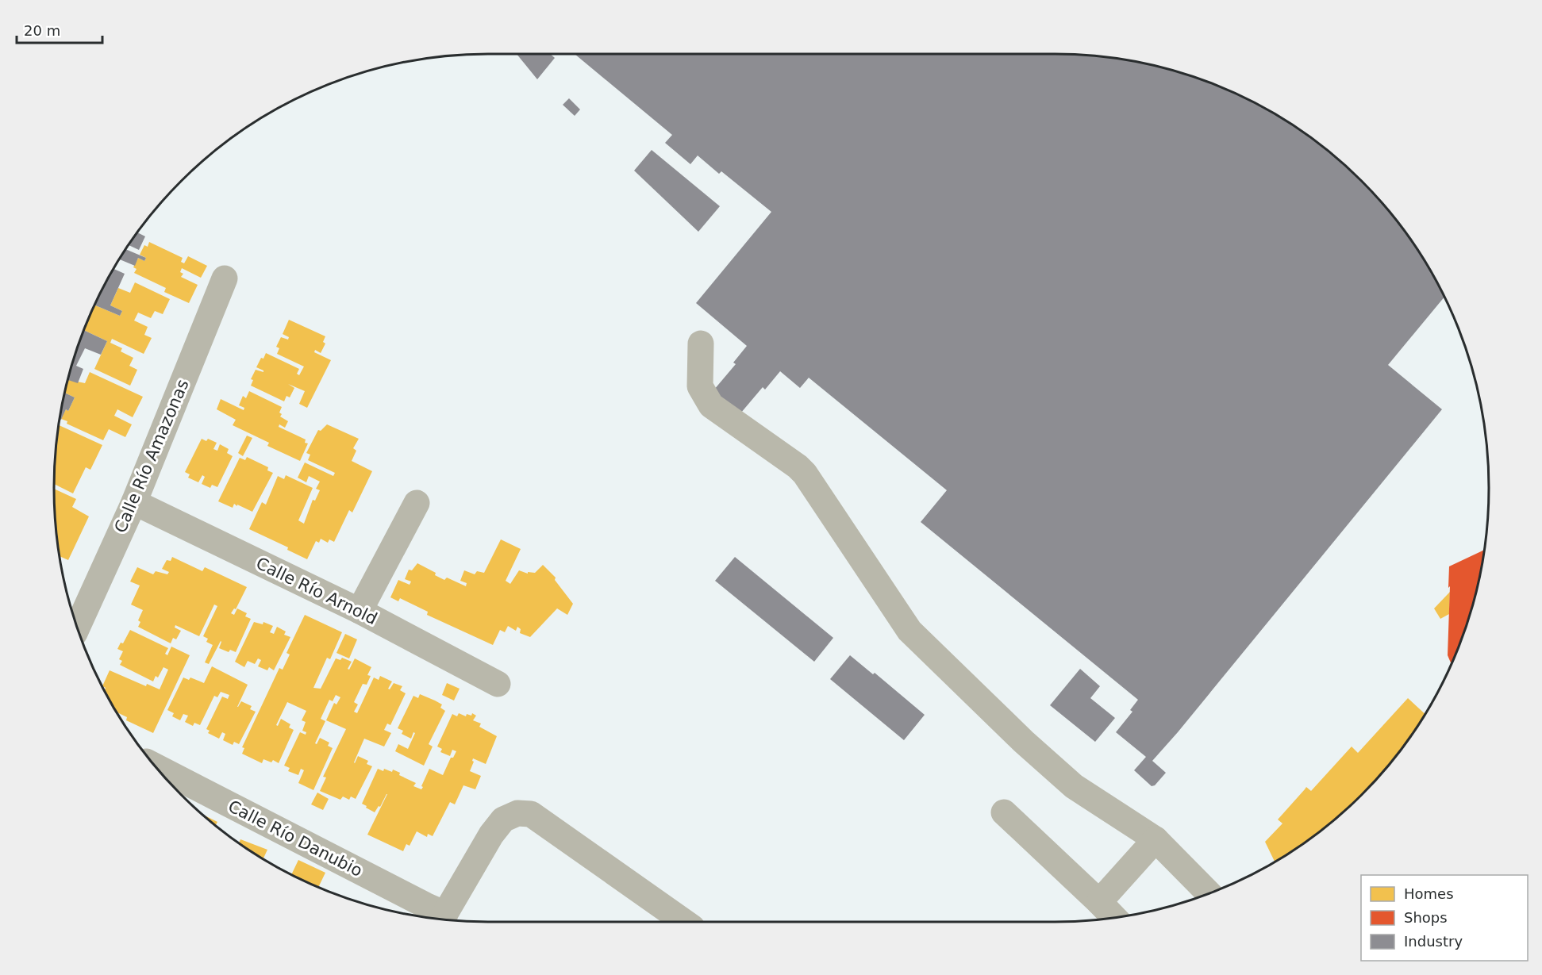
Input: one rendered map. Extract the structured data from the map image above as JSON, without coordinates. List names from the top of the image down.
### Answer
{
  "streets": {
    "street": ["Calle Río Amazonas", "Calle Río Arnold", "Calle Río Danubio"]
  },
  "crossings": [
    ["Calle Río Amazonas", "Calle Río Arnold"]
  ],
  "legend": ["Homes", "Shops", "Industry"],
  "scale_bar": "20 m"
}
